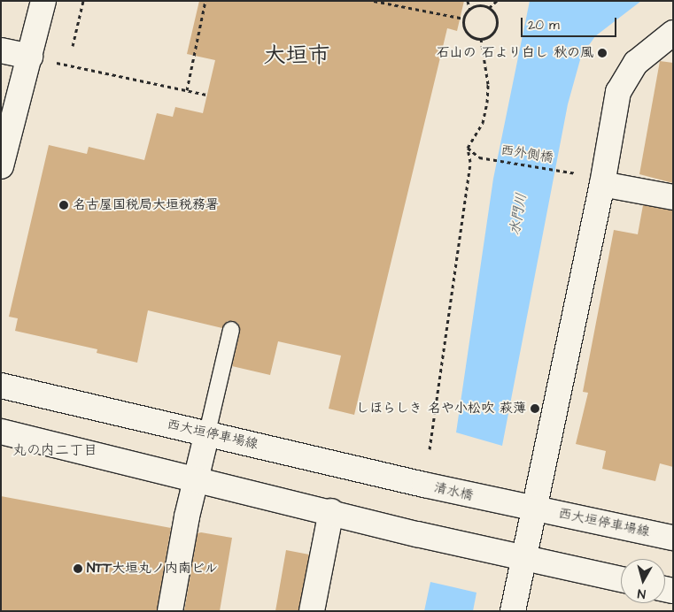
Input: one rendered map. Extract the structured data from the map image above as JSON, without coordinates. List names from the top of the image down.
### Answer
{
  "streets": {
    "main road": ["西大垣停車場線", "清水橋"],
    "path": ["西外側橋"]
  },
  "crossings": [
    ["西大垣停車場線", "清水橋"]
  ],
  "districts": ["大垣市", "丸の内二丁目"],
  "water": ["水門川"],
  "places": [
    "石山の 石より白し 秋の風",
    "名古屋国税局大垣税務署",
    "しほらしき 名や小松吹 萩薄",
    "NTT大垣丸ノ内南ビル"
  ],
  "scale_bar": "20 m",
  "north": "bottom"
}
